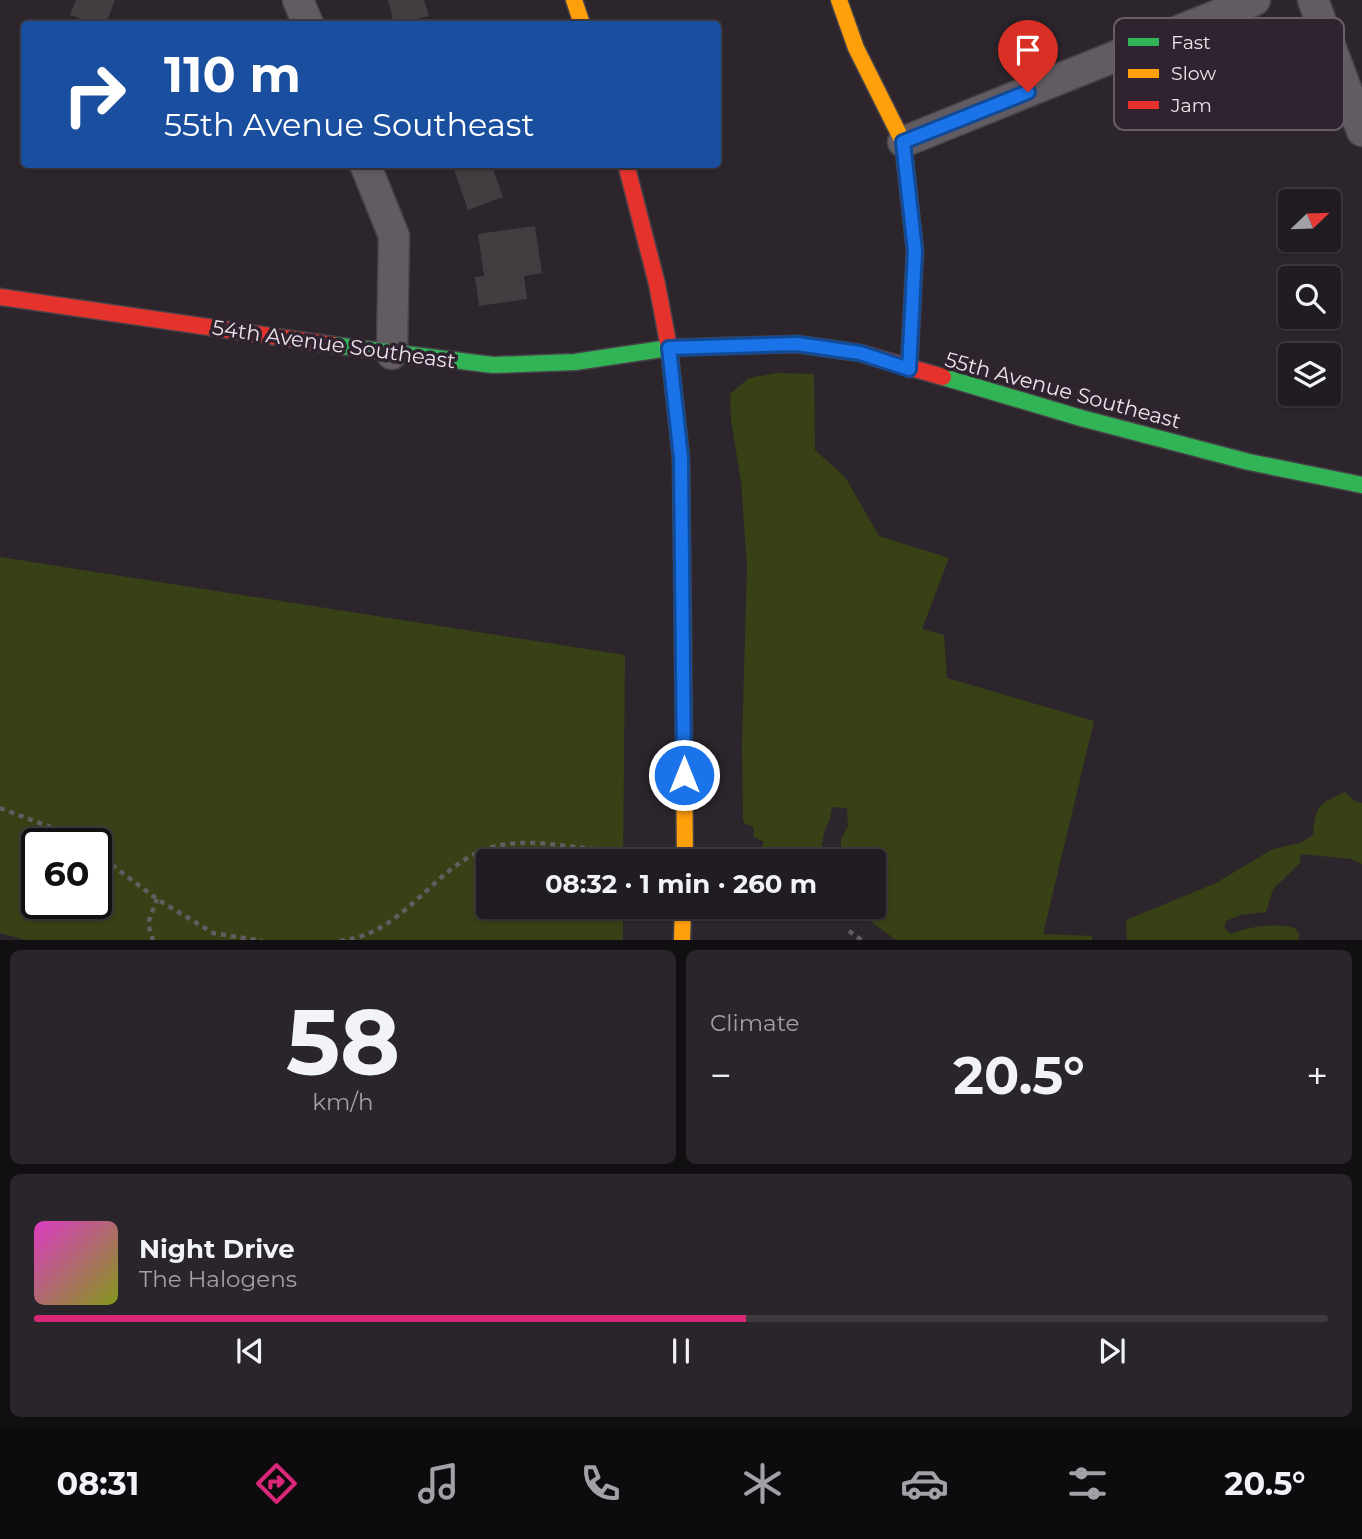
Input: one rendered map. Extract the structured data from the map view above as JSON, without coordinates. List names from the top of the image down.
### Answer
{
  "streets": {
    "street": ["54th Avenue Southeast", "55th Avenue Southeast"]
  },
  "crossings": [
    ["54th Avenue Southeast", "55th Avenue Southeast"]
  ],
  "legend": ["Fast", "Slow", "Jam"],
  "north": "top right",
  "page": {
    "turn": ["110 m", "55th Avenue Southeast"],
    "limit": "60",
    "trip": "08:32 · 1 min · 260 m",
    "tile": [
      ["58", "km/h"],
      "Climate"
    ],
    "heat": ["−", "20.5°", "+"],
    "song": ["Night Drive", "The Halogens"],
    "tabs": ["08:31", "20.5°"]
  }
}
